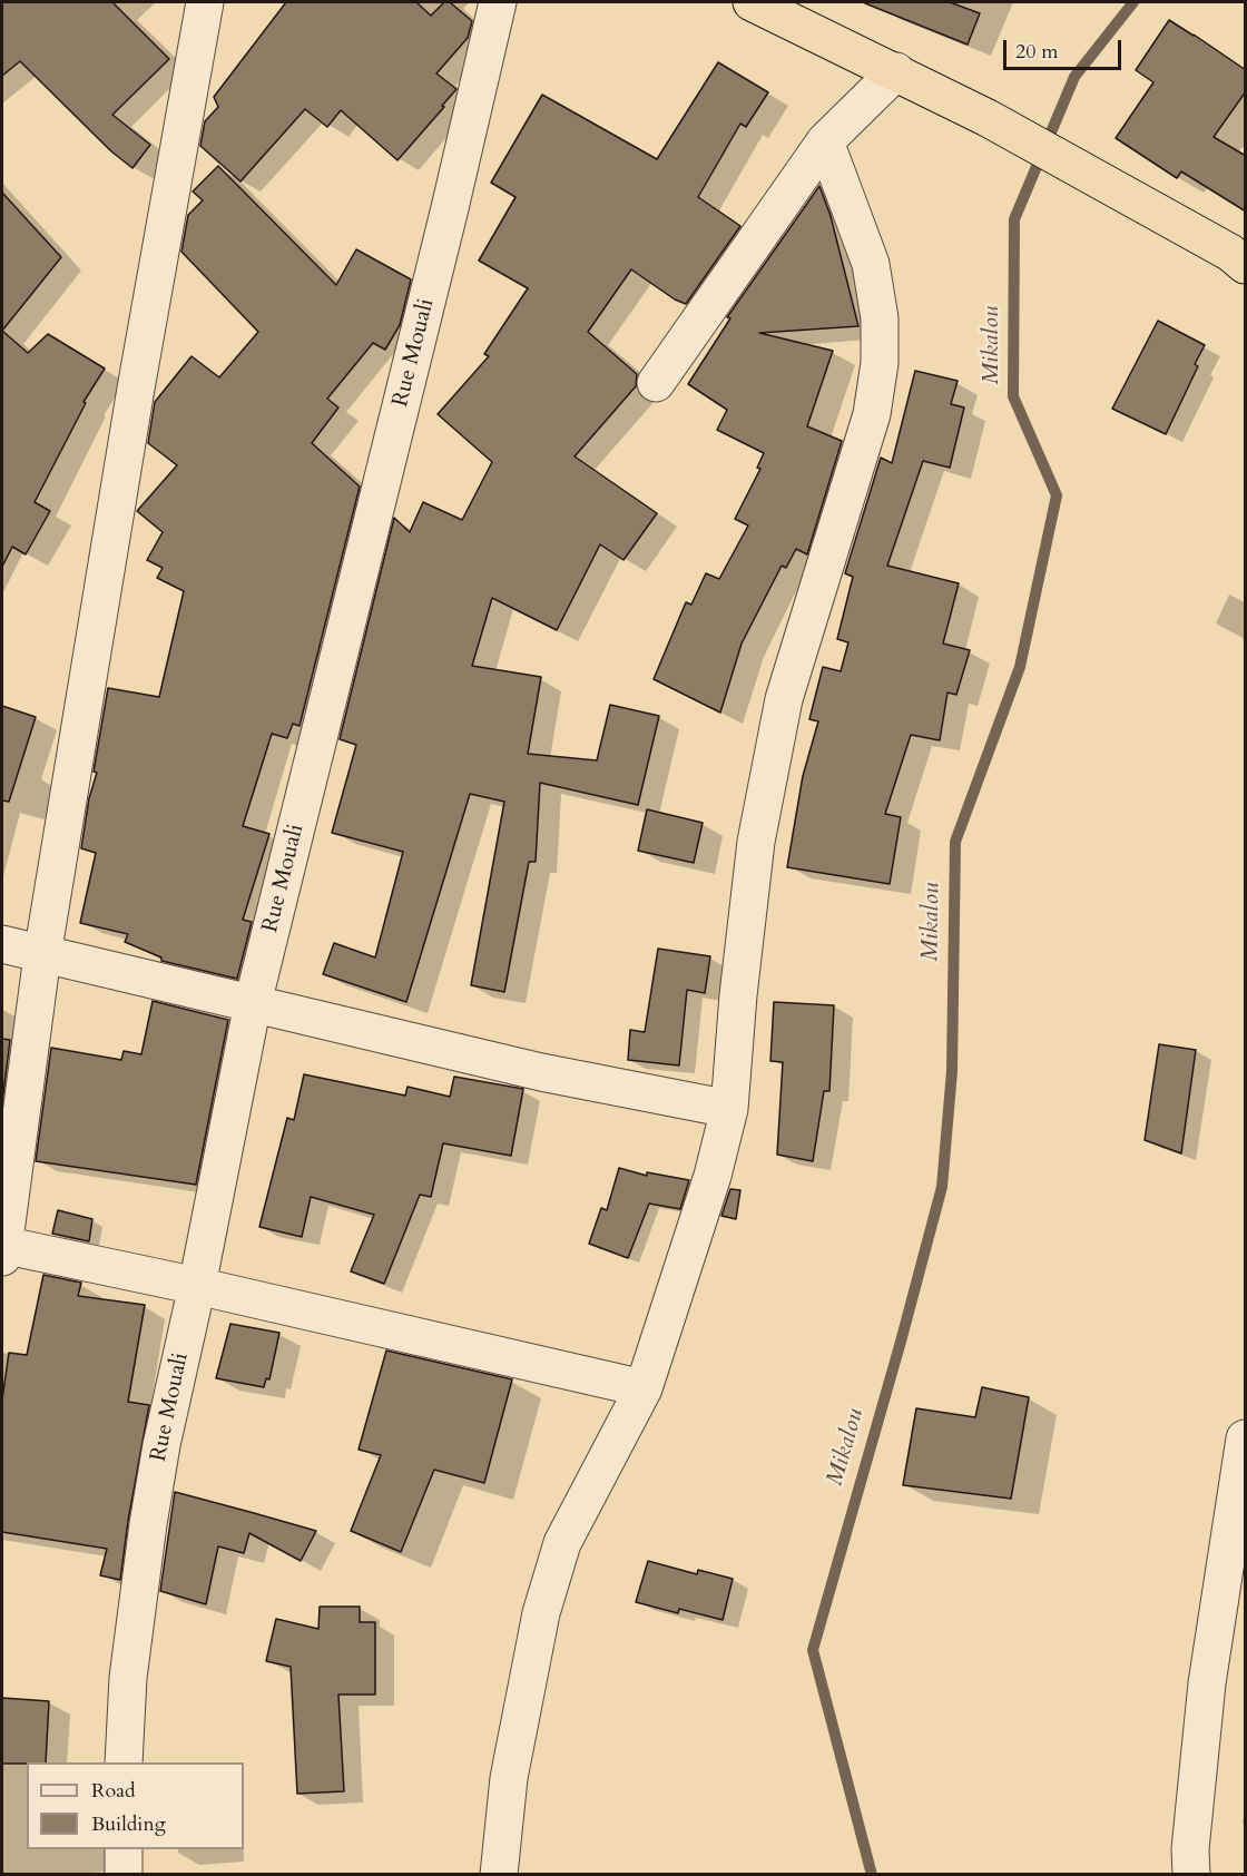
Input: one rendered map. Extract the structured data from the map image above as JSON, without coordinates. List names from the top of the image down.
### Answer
{
  "streets": {
    "street": ["Rue Mouali"]
  },
  "water": ["Mikalou"],
  "legend": ["Road", "Building"],
  "scale_bar": "20 m"
}
